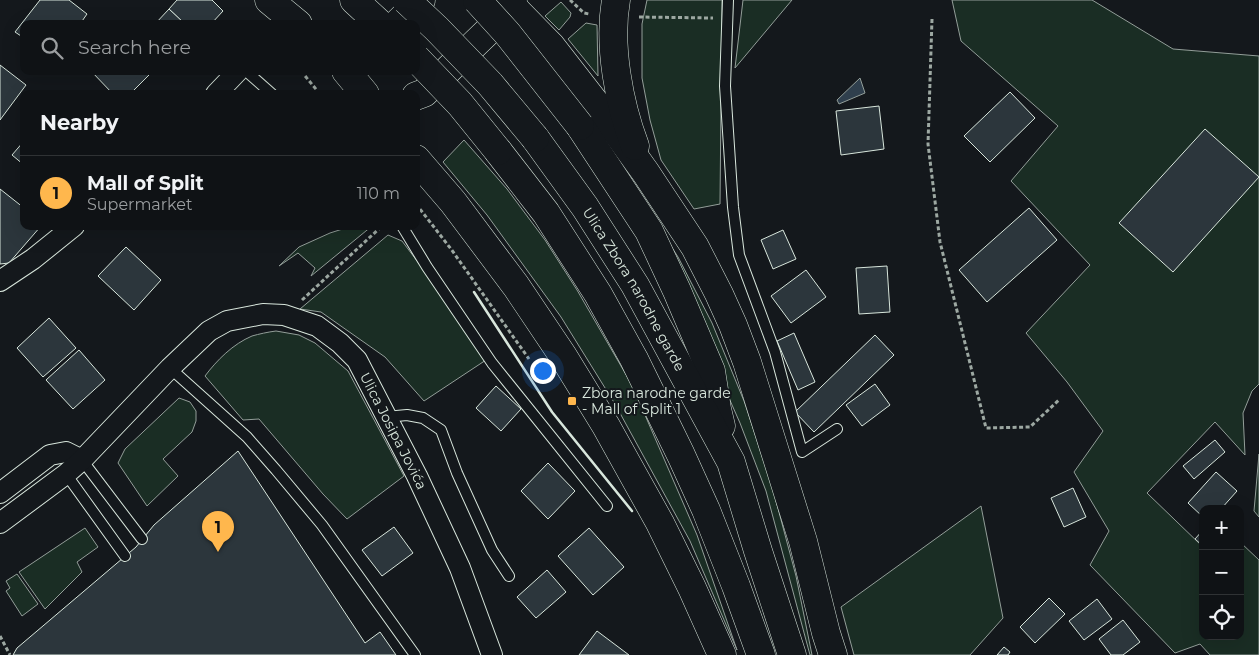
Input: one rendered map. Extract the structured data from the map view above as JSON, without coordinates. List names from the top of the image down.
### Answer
{
  "streets": {
    "main road": ["Ulica Zbora narodne garde"],
    "street": ["Ulica Josipa Jovića"]
  },
  "places": {
    "transit": ["Zbora narodne garde - Mall of Split 1"]
  },
  "page": {
    "search": "Search here",
    "heading": "Nearby",
    "list": [
      {
        "mark": "1",
        "name": "Mall of Split",
        "note": "Supermarket",
        "value": "110 m"
      }
    ],
    "map_buttons": ["+", "−"],
    "pins": "1"
  }
}
